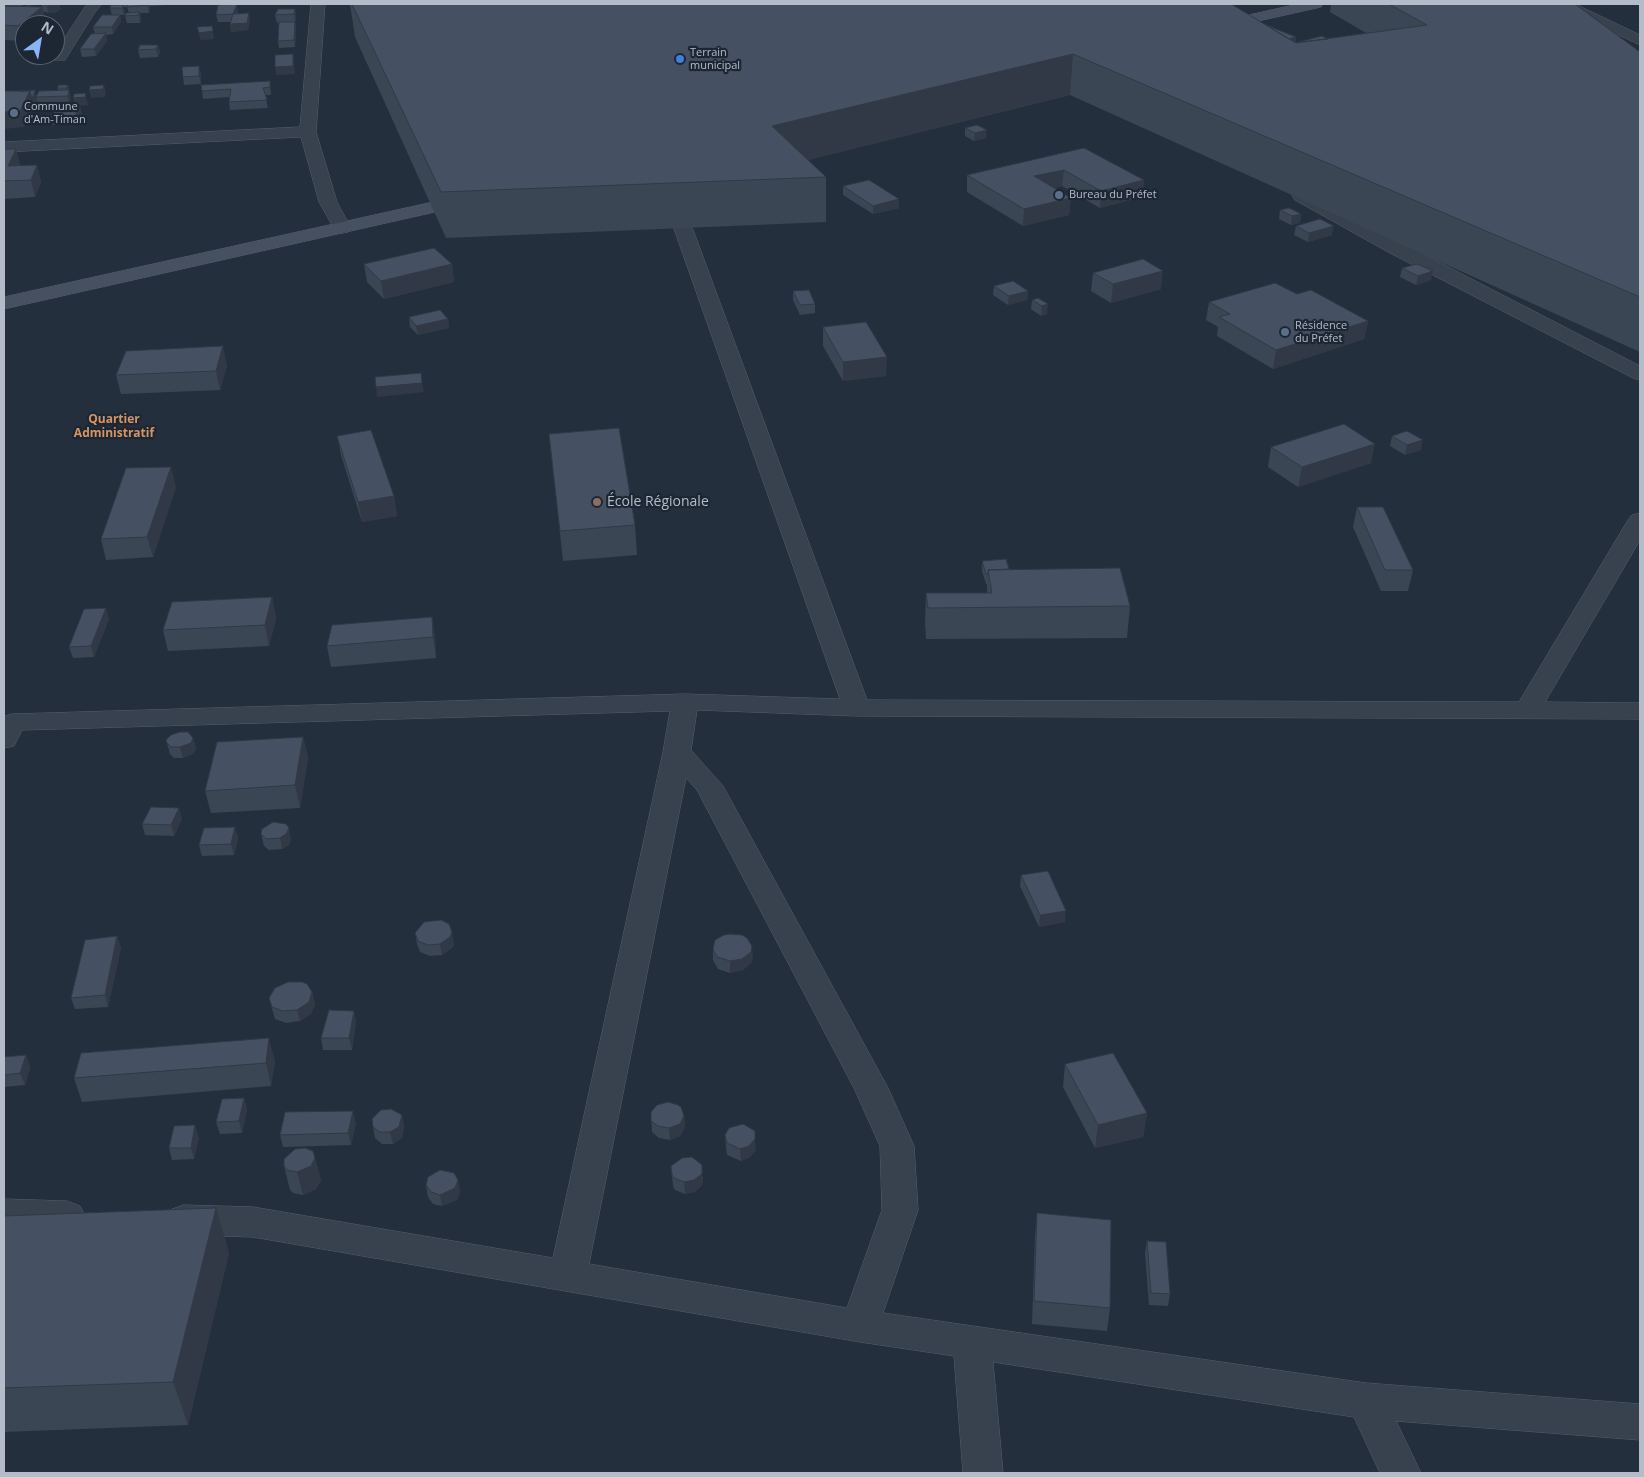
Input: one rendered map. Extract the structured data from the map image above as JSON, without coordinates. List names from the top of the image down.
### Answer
{
  "districts": ["Quartier Administratif"],
  "places": [
    "Terrain municipal",
    "Commune d'Am-Timan",
    "Bureau du Préfet",
    "Résidence du Préfet",
    "École Régionale"
  ],
  "north": "top right"
}
